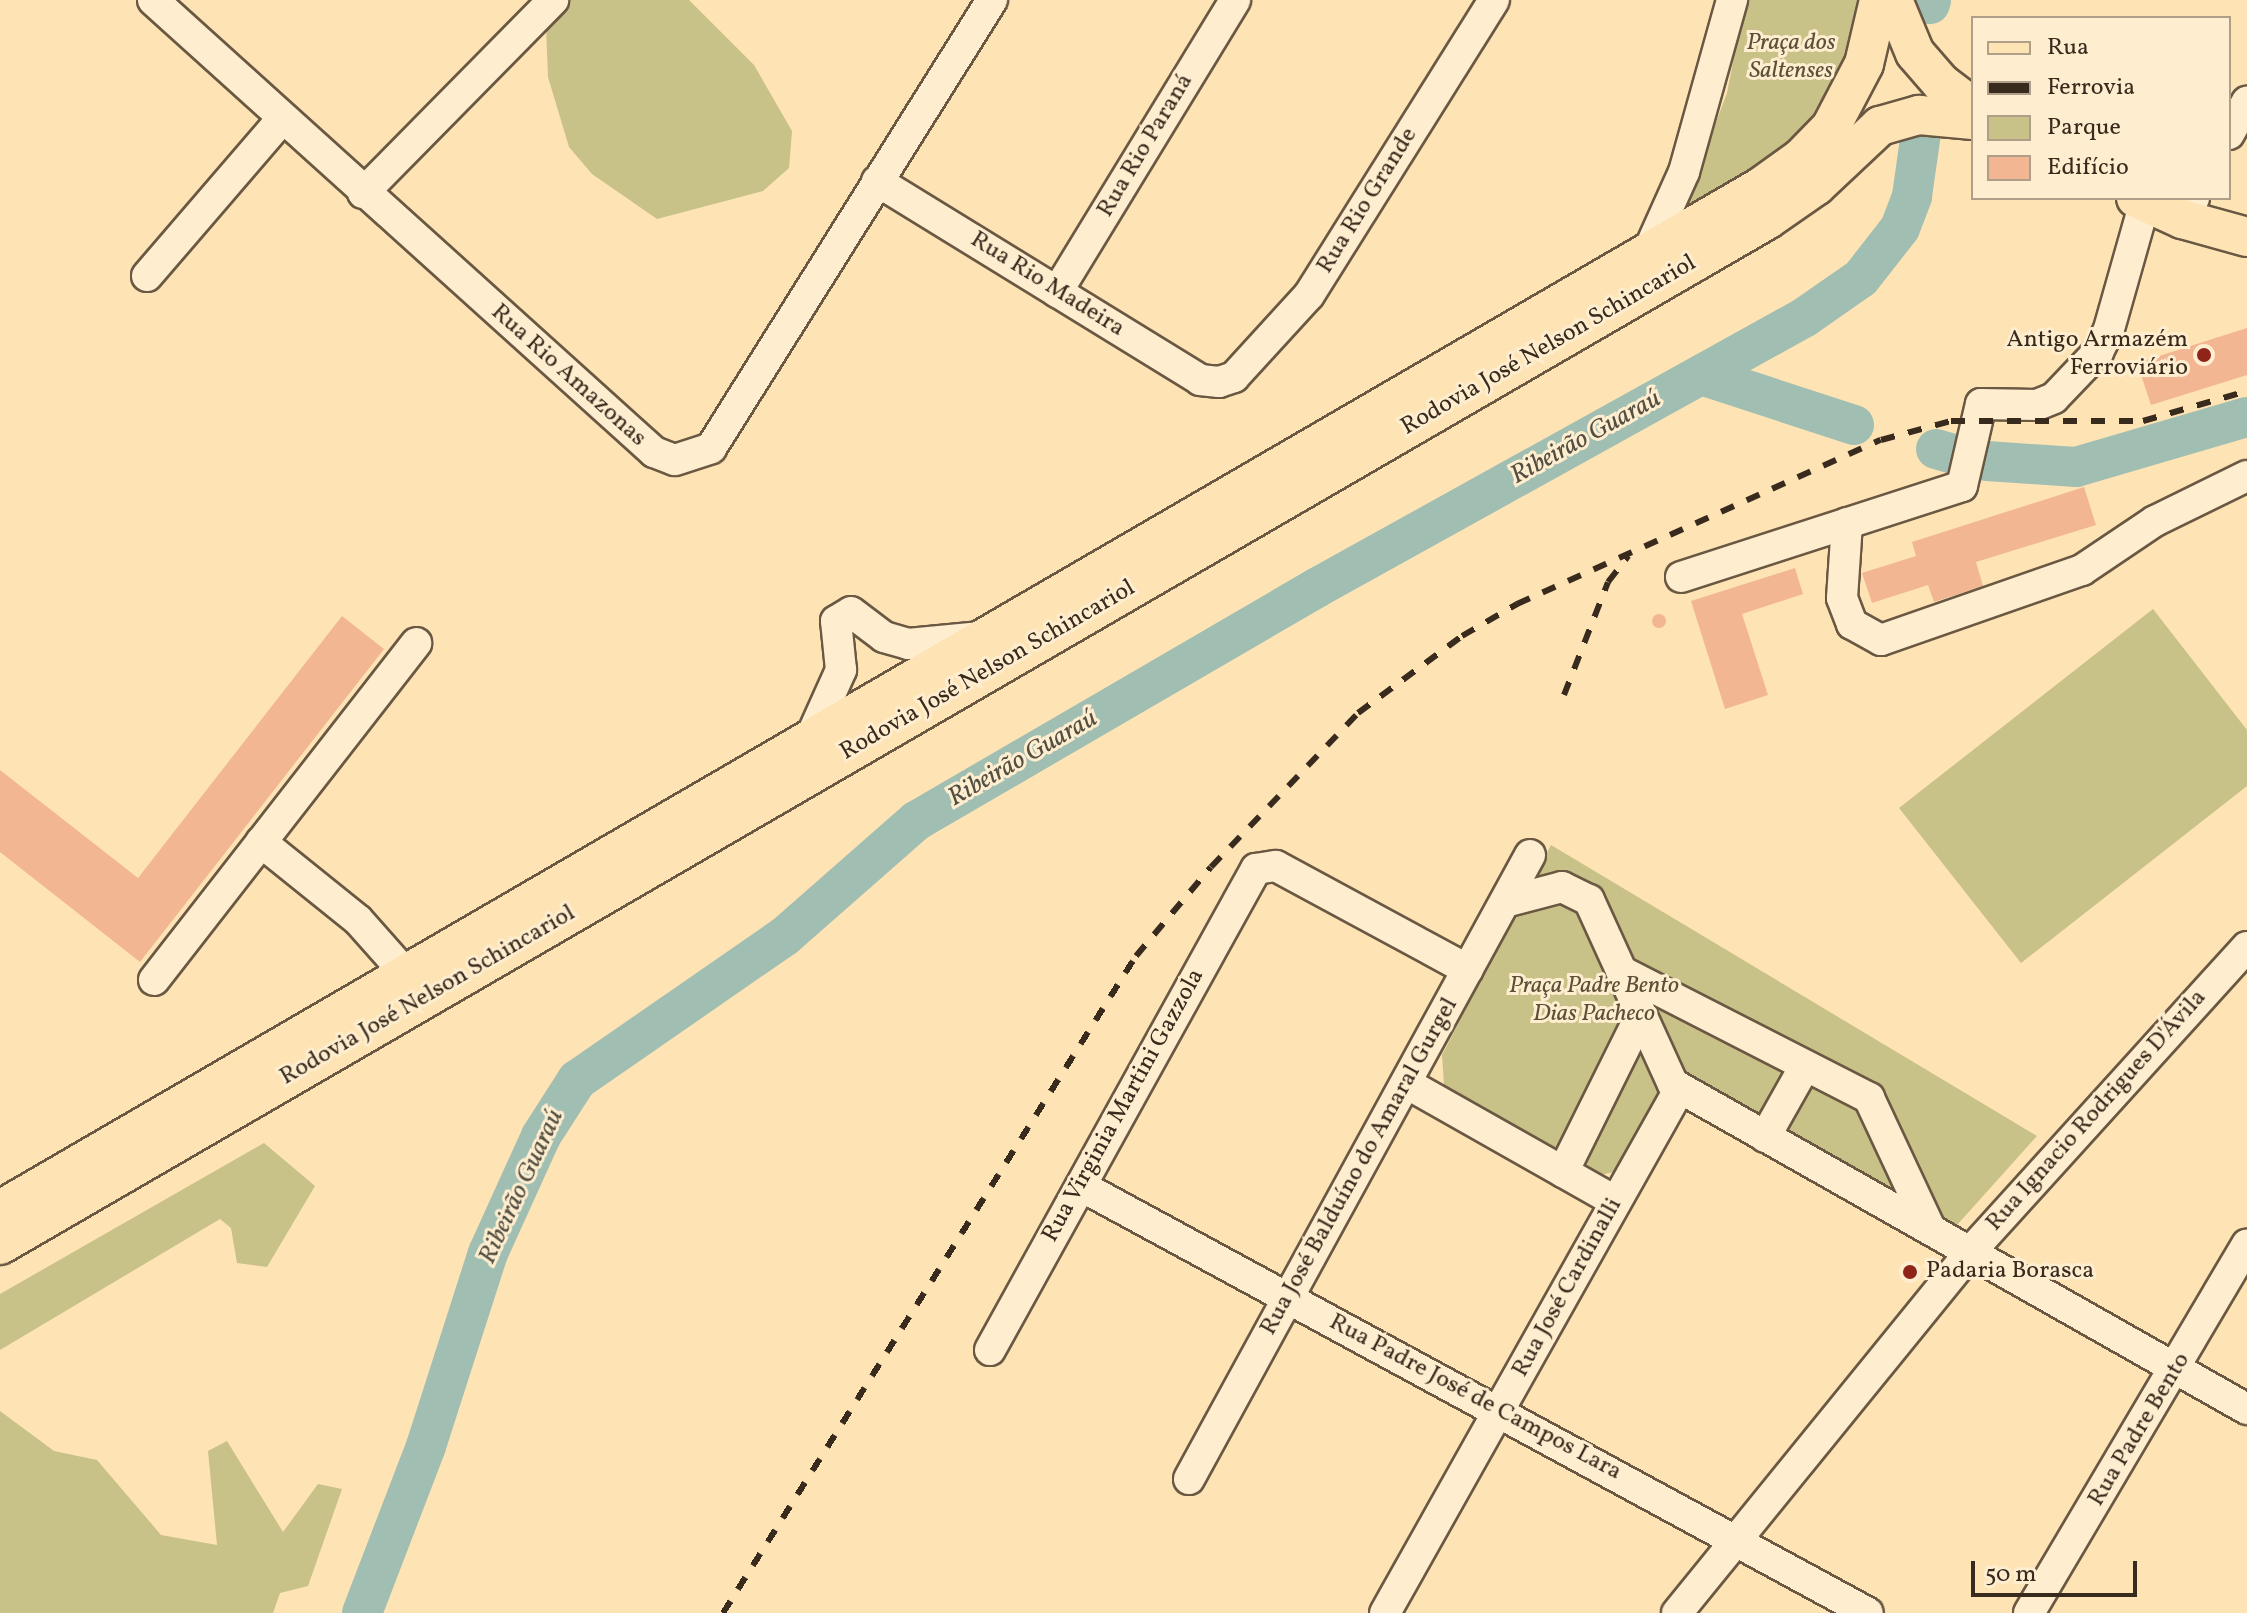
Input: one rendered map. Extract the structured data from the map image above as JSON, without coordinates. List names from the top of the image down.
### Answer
{
  "streets": {
    "main road": ["Rodovia José Nelson Schincariol"],
    "street": [
      "Rua Rio Paraná",
      "Rua Rio Grande",
      "Rua Rio Madeira",
      "Rua Rio Amazonas",
      "Rua Virginia Martini Gazzola",
      "Rua Ignacio Rodrigues D'Ávila",
      "Rua José Balduíno do Amaral Gurgel",
      "Rua José Cardinalli",
      "Rua Padre José de Campos Lara",
      "Rua Padre Bento"
    ]
  },
  "crossings": [
    ["Rua Rio Paraná", "Rua Rio Madeira"],
    ["Rua Rio Grande", "Rua Rio Madeira"],
    ["Rua Rio Madeira", "Rua Rio Amazonas"],
    ["Rua Virginia Martini Gazzola", "Rua José Balduíno do Amaral Gurgel"],
    ["Rua Virginia Martini Gazzola", "Rua Padre José de Campos Lara"],
    ["Rua Ignacio Rodrigues D'Ávila", "Rua Padre José de Campos Lara"],
    ["Rua José Balduíno do Amaral Gurgel", "Rua Padre José de Campos Lara"],
    ["Rua José Cardinalli", "Rua Padre José de Campos Lara"]
  ],
  "water": ["Ribeirão Guaraú"],
  "parks": ["Praça dos Saltenses", "Praça Padre Bento Dias Pacheco"],
  "places": ["Antigo Armazém Ferroviário", "Padaria Borasca"],
  "legend": [
    "Rua",
    "Ferrovia",
    "Parque",
    "Edifício"
  ],
  "scale_bar": "50 m"
}
